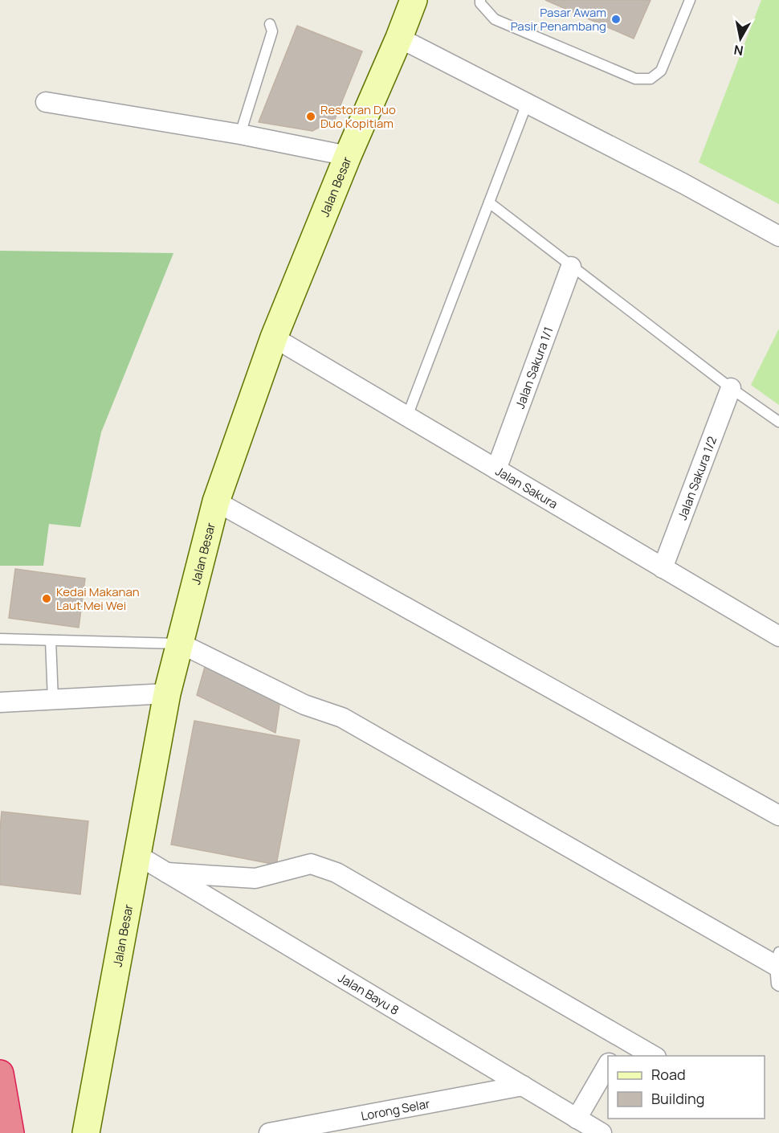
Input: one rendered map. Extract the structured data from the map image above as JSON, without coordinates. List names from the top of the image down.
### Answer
{
  "streets": {
    "street": [
      "Jalan Besar",
      "Jalan Sakura 1/1",
      "Jalan Sakura 1/2",
      "Jalan Sakura",
      "Jalan Bayu 8",
      "Lorong Selar"
    ]
  },
  "crossings": [
    ["Jalan Besar", "Jalan Sakura"],
    ["Jalan Besar", "Jalan Bayu 8"],
    ["Jalan Sakura 1/1", "Jalan Sakura"],
    ["Jalan Sakura 1/2", "Jalan Sakura"],
    ["Jalan Bayu 8", "Lorong Selar"]
  ],
  "places": ["Pasar Awam Pasir Penambang", "Restoran Duo Duo Kopitiam", "Kedai Makanan Laut Mei Wei"],
  "legend": ["Road", "Building"],
  "north": "bottom"
}
